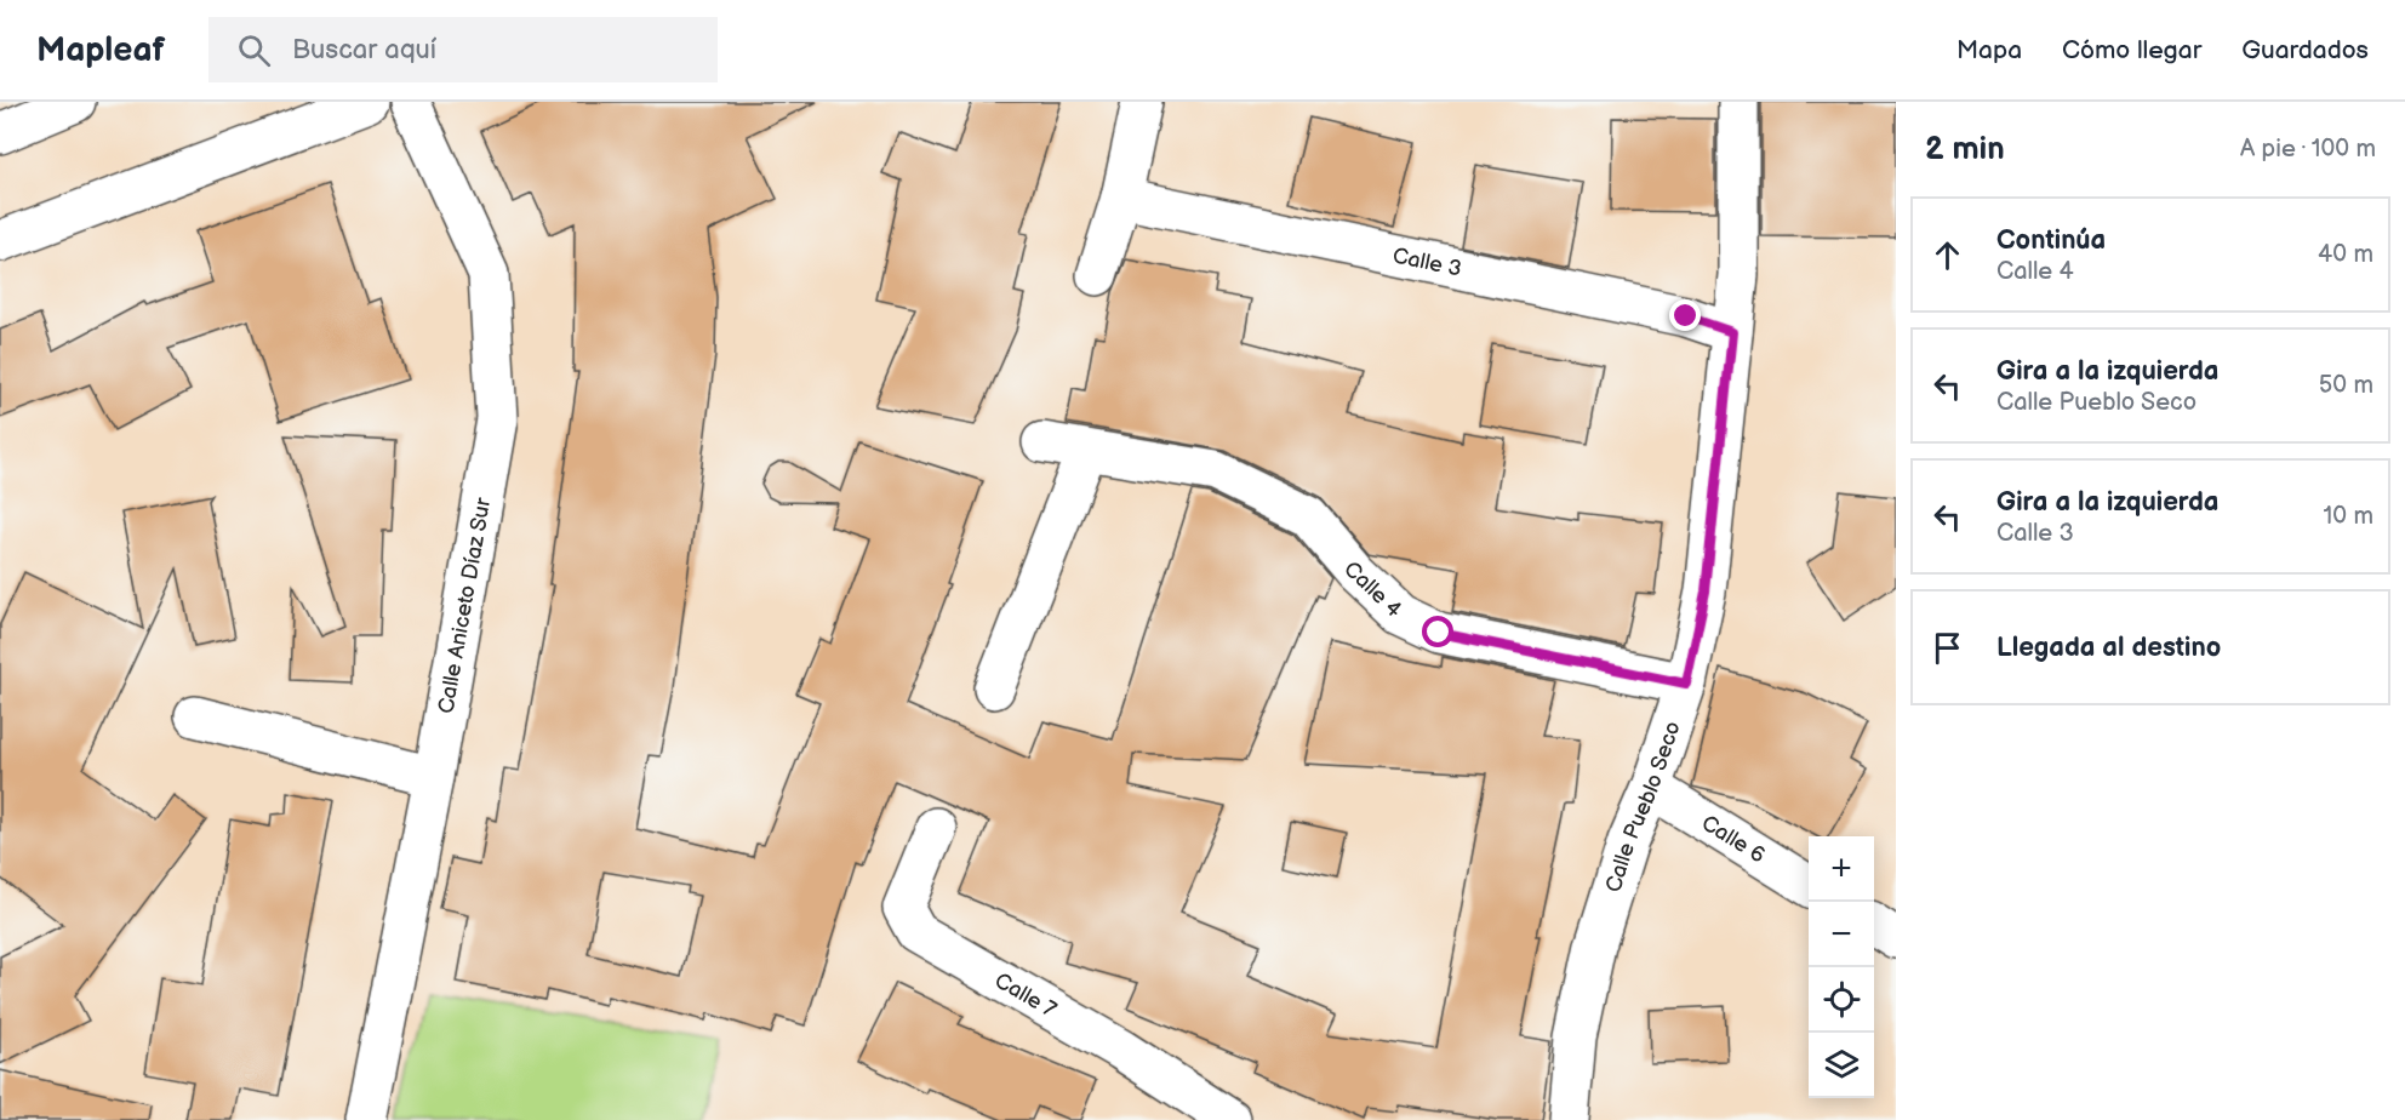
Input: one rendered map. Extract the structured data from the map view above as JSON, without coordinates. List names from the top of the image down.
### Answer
{
  "streets": {
    "street": [
      "Calle 3",
      "Calle 4",
      "Calle Aniceto Díaz Sur",
      "Calle Pueblo Seco",
      "Calle 6",
      "Calle 7"
    ]
  },
  "crossings": [
    ["Calle 3", "Calle Pueblo Seco"],
    ["Calle 4", "Calle Pueblo Seco"],
    ["Calle Pueblo Seco", "Calle 6"]
  ],
  "page": {
    "header": "Mapleaf",
    "search": "Buscar aquí",
    "nav": ["Mapa", "Cómo llegar", "Guardados"],
    "heading": ["2 min", "A pie · 100 m"],
    "list": [
      ["Continúa", "Calle 4", "40 m"],
      ["Gira a la izquierda", "Calle Pueblo Seco", "50 m"],
      ["Gira a la izquierda", "Calle 3", "10 m"],
      "Llegada al destino"
    ],
    "map_buttons": ["+", "−"]
  }
}
